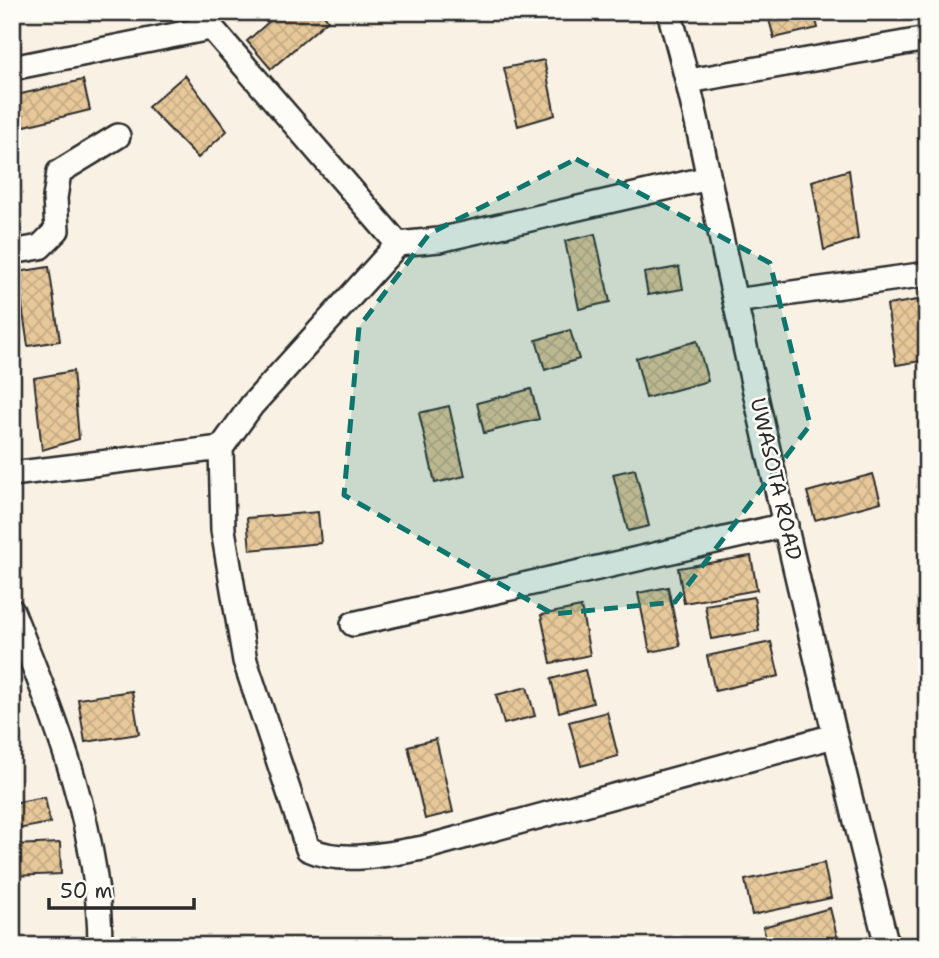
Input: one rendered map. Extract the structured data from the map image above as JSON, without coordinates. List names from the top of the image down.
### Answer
{
  "streets": {
    "street": ["UWASOTA ROAD"]
  },
  "scale_bar": "50 m"
}
